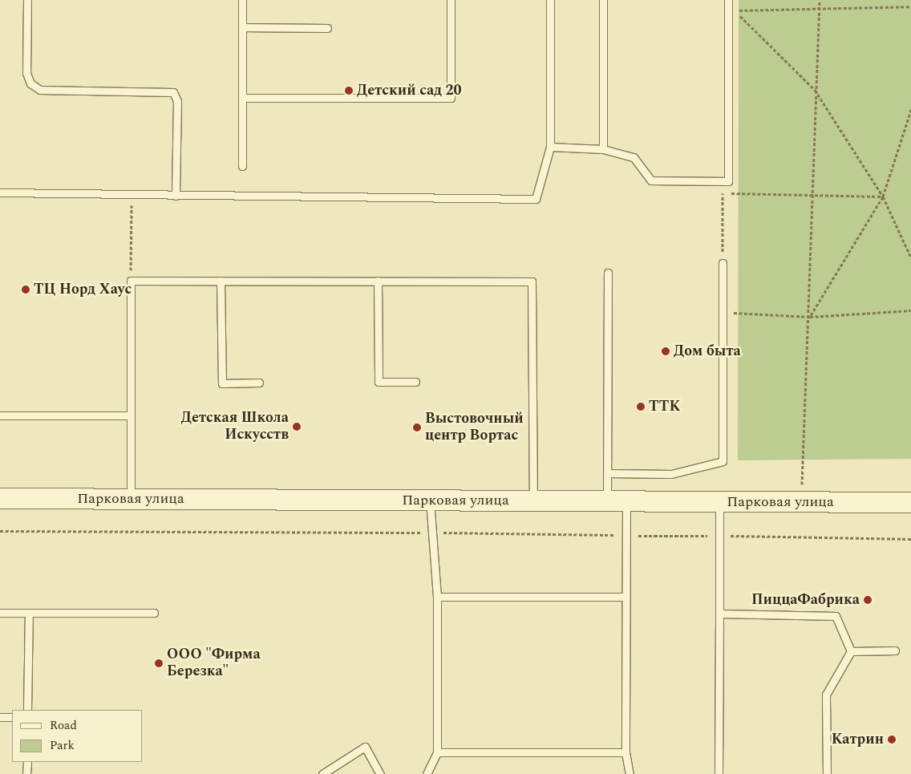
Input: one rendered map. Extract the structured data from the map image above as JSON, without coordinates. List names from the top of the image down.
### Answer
{
  "streets": {
    "main road": ["Парковая улица"]
  },
  "places": [
    "Детский сад 20",
    "ТЦ Норд Хаус",
    "Дом быта",
    "ТТК",
    "Детская Школа Искусств",
    "Выстовочный центр Вортас",
    "ПиццаФабрика",
    "ООО \"Фирма Березка\"",
    "Катрин"
  ],
  "legend": ["Road", "Park"]
}
